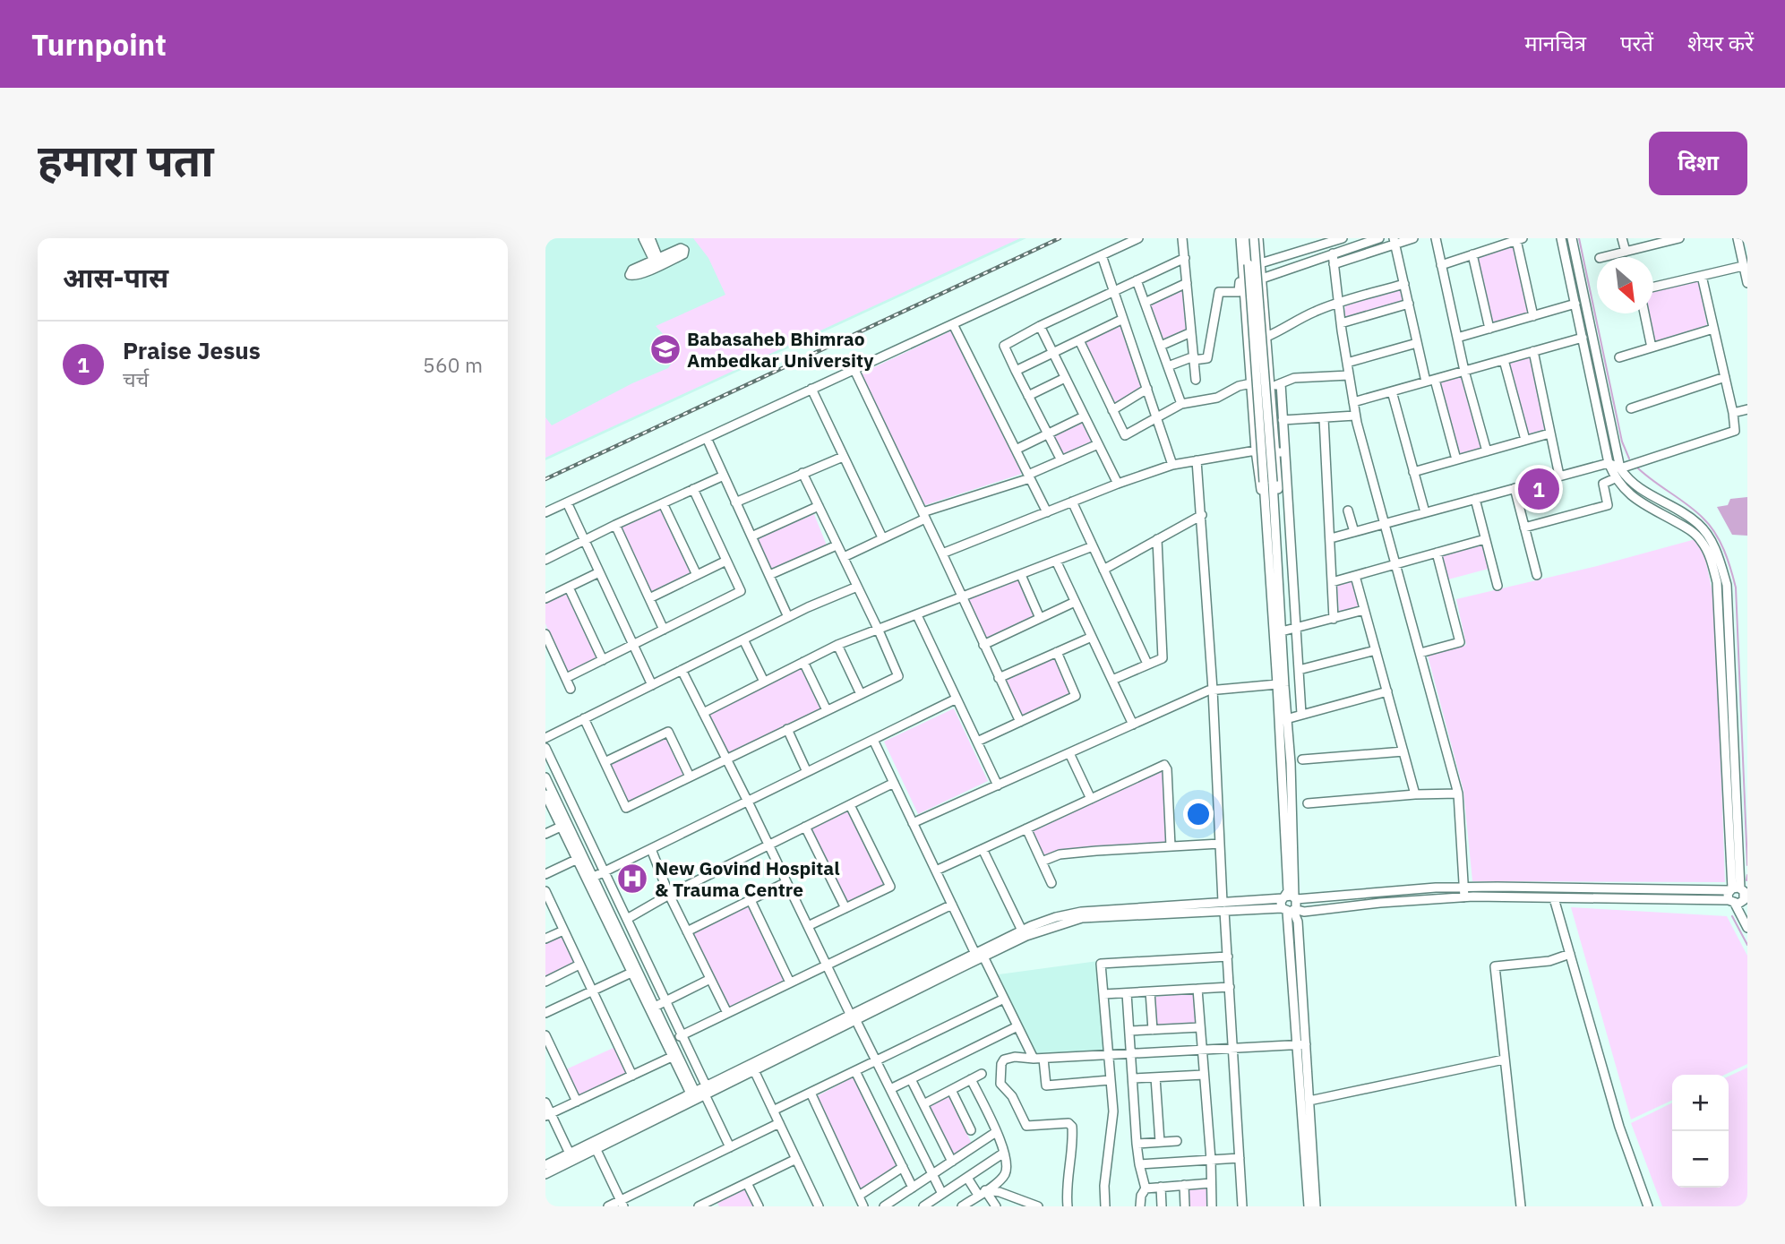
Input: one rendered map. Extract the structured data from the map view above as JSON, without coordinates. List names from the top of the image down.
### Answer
{
  "places": {
    "school or university": ["Babasaheb Bhimrao Ambedkar University"],
    "hospital": ["New Govind Hospital & Trauma Centre"]
  },
  "north": "bottom right",
  "page": {
    "header": "Turnpoint",
    "nav": ["मानचित्र", "परतें", "शेयर करें"],
    "title": "हमारा पता",
    "buttons": "दिशा",
    "heading": "आस-पास",
    "list": [
      {
        "mark": "1",
        "name": "Praise Jesus",
        "note": "चर्च",
        "value": "560 m"
      }
    ],
    "pins": "1",
    "map_buttons": ["+", "−"]
  }
}
